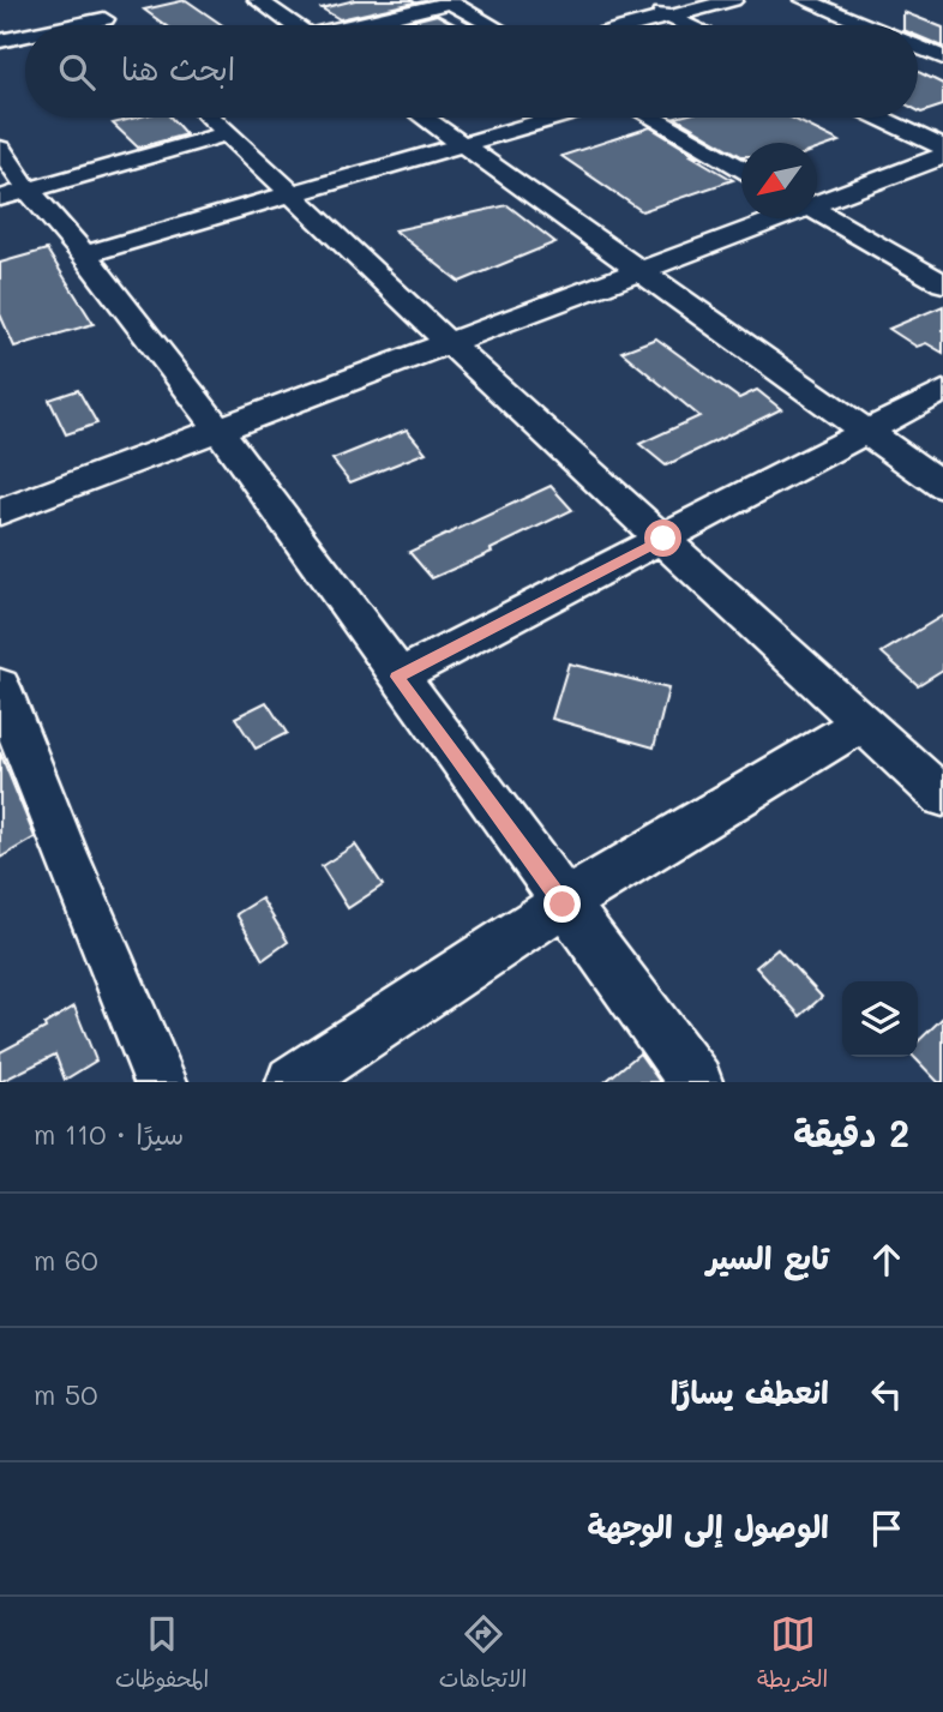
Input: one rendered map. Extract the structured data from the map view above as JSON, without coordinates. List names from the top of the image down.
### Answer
{
  "north": "bottom left",
  "page": {
    "search": "ابحث هنا",
    "heading": ["2 دقيقة", "سيرًا · 110 m"],
    "list": [
      ["تابع السير", "60 m"],
      ["انعطف يسارًا", "50 m"],
      "الوصول إلى الوجهة"
    ],
    "nav": ["الخريطة", "الاتجاهات", "المحفوظات"]
  }
}
